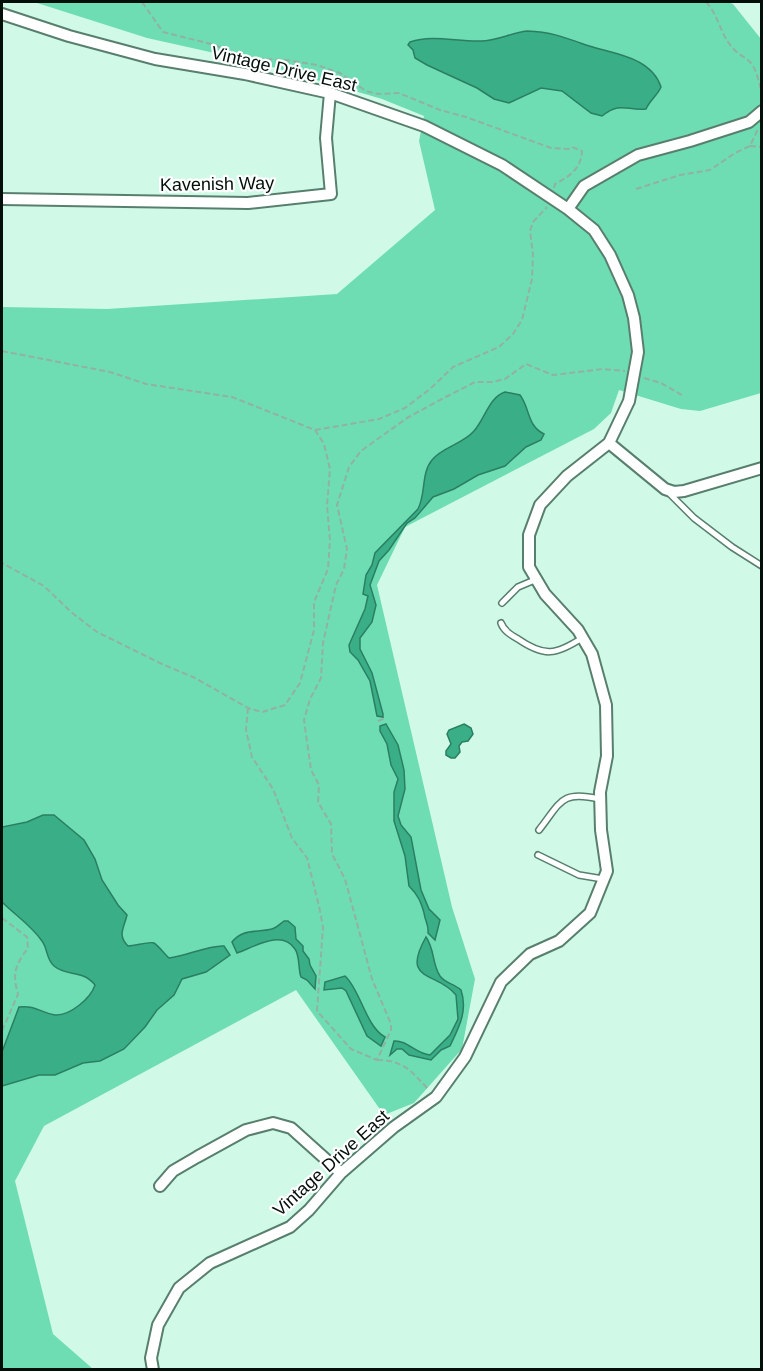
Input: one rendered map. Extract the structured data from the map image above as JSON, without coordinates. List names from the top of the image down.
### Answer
{
  "streets": {
    "street": ["Vintage Drive East", "Kavenish Way"]
  },
  "crossings": [
    ["Vintage Drive East", "Kavenish Way"]
  ]
}
